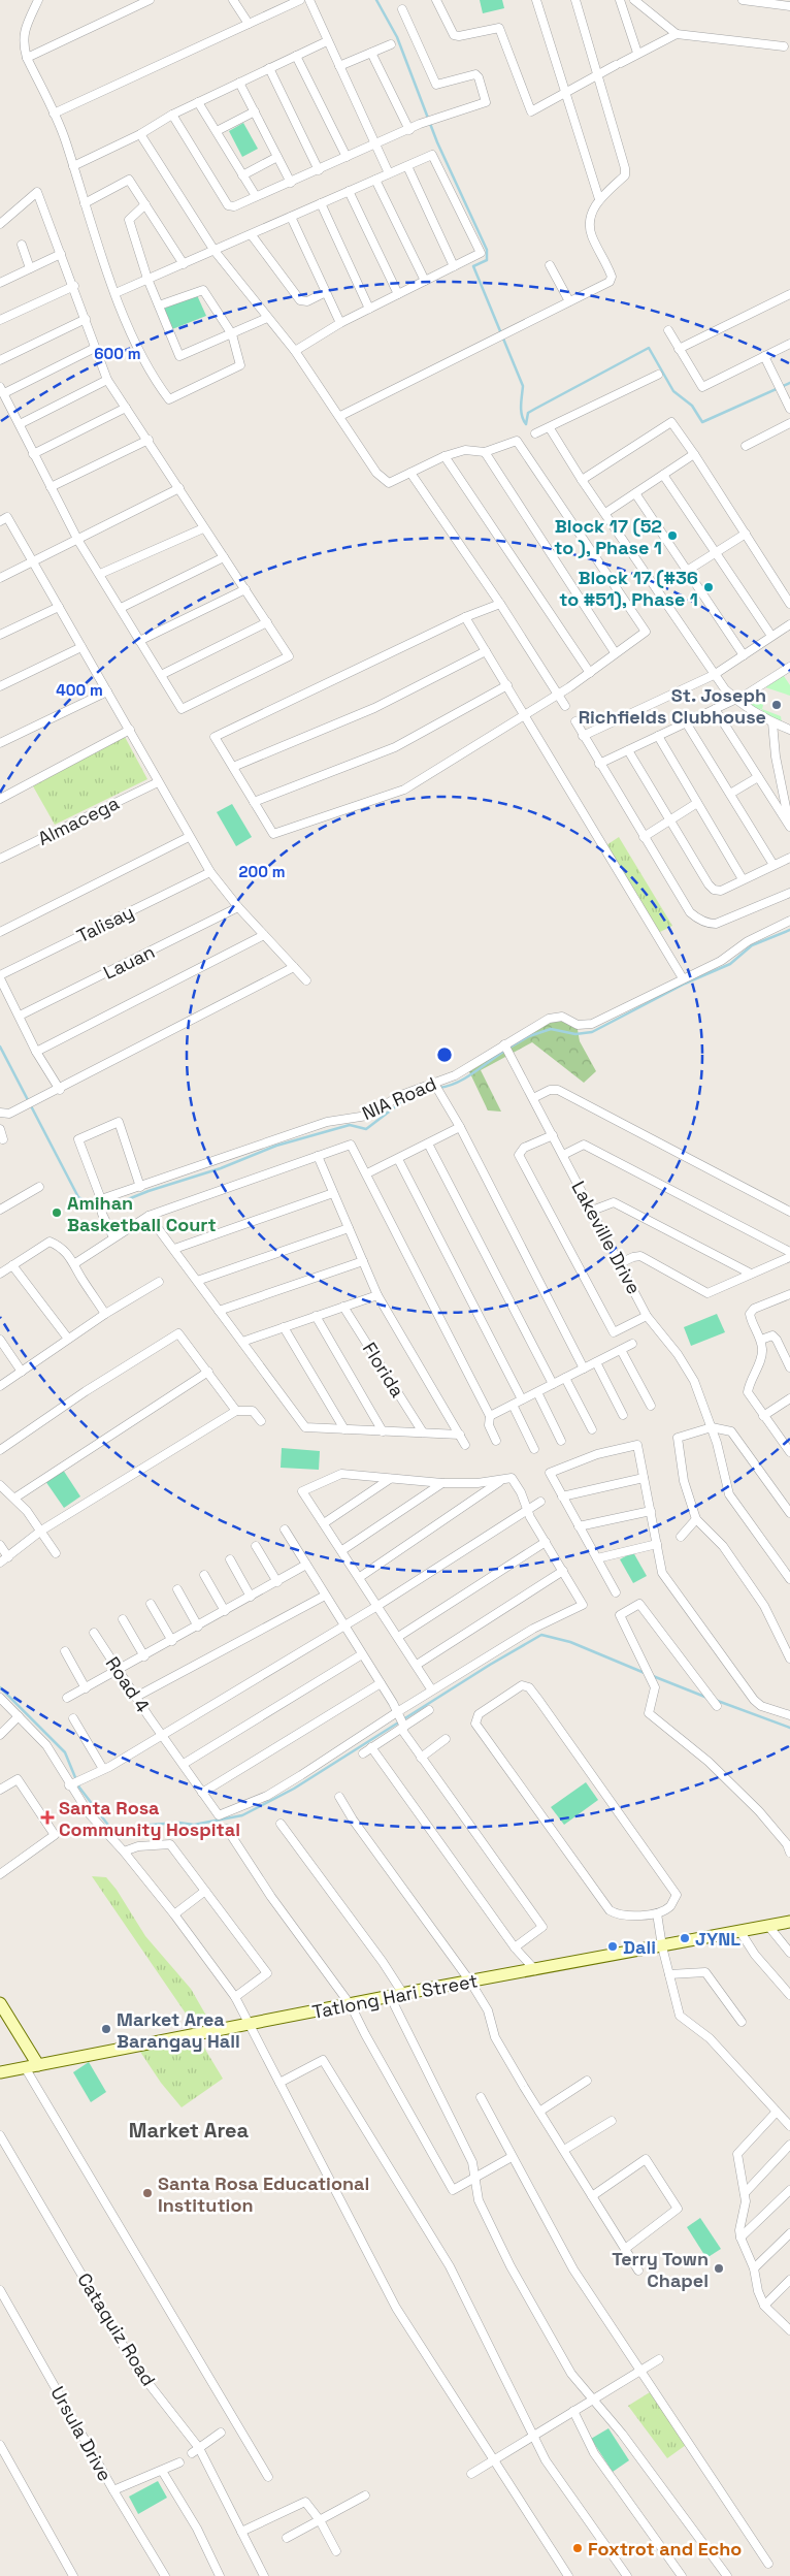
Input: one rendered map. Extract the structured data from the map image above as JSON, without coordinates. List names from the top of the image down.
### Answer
{
  "streets": {
    "street": [
      "Almacega",
      "Talisay",
      "Lauan",
      "NIA Road",
      "Lakeville Drive",
      "Florida",
      "Road 4",
      "Tatlong Hari Street",
      "Cataquiz Road",
      "Ursula Drive"
    ]
  },
  "crossings": [
    ["NIA Road", "Lakeville Drive"]
  ],
  "districts": ["Market Area"],
  "places": {
    "other": [
      "Block 17 (52 to ), Phase 1",
      "Block 17 (#36 to #51), Phase 1",
      "St. Joseph Richfields Clubhouse",
      "Amihan Basketball Court",
      "JYNL",
      "Dali",
      "Market Area Barangay Hall",
      "Santa Rosa Educational Institution",
      "Terry Town Chapel",
      "Foxtrot and Echo"
    ],
    "health": ["Santa Rosa Community Hospital"]
  },
  "rings": ["600 m", "400 m", "200 m"]
}
